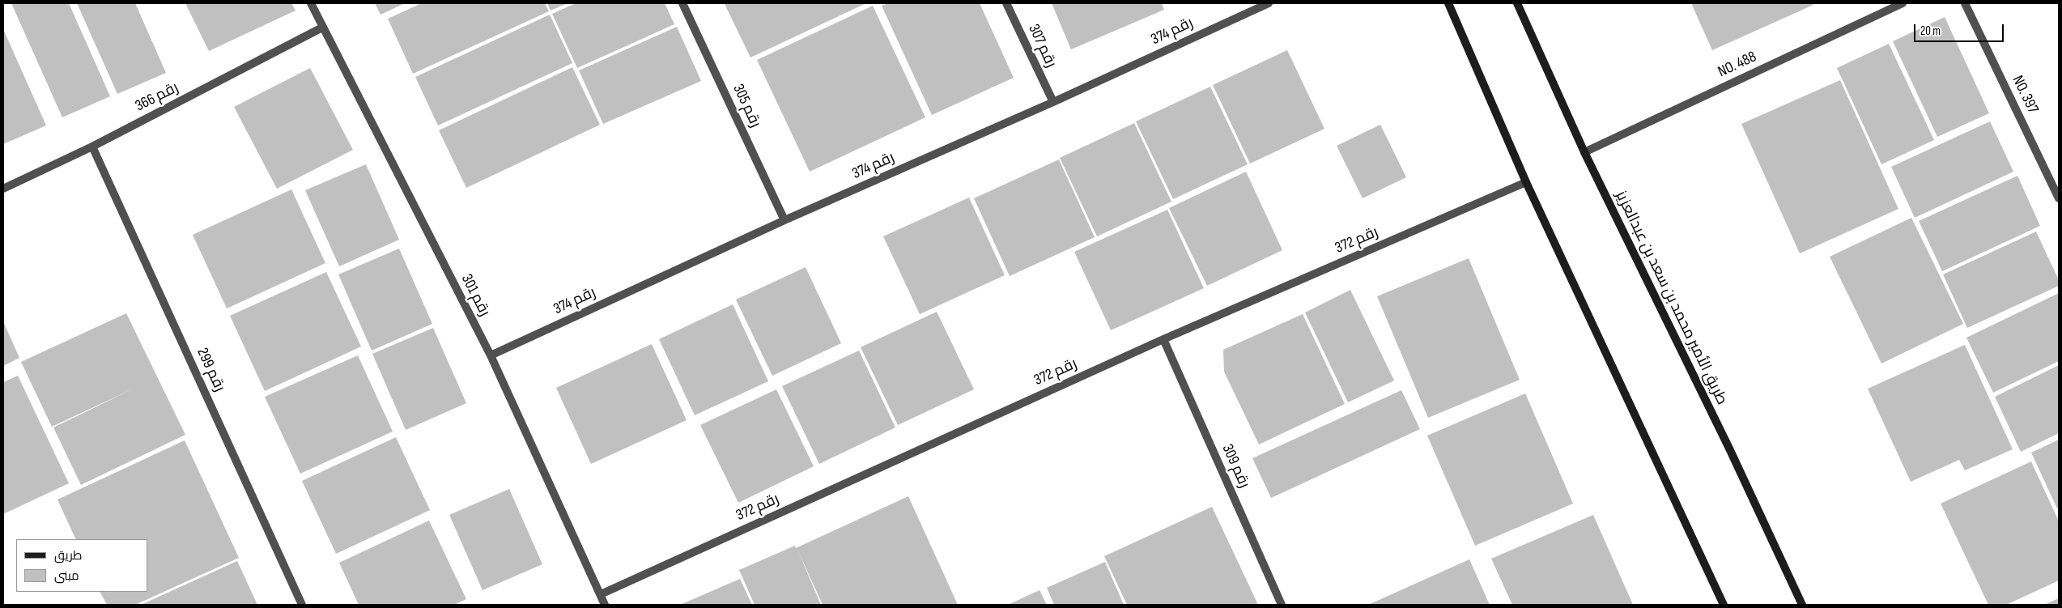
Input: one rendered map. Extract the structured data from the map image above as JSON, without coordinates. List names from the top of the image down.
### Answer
{
  "streets": {
    "main road": ["طريق الأمير محمد بن سعد بن عبدالعزيز"],
    "street": [
      "رقم 374",
      "رقم 307",
      "NO. 488",
      "NO. 397",
      "رقم 366",
      "رقم 305",
      "رقم 372",
      "رقم 301",
      "رقم 299",
      "رقم 309"
    ]
  },
  "crossings": [
    ["رقم 374", "رقم 307"],
    ["رقم 374", "رقم 305"],
    ["رقم 374", "رقم 301"],
    ["NO. 488", "طريق الأمير محمد بن سعد بن عبدالعزيز"],
    ["رقم 366", "رقم 301"],
    ["رقم 366", "رقم 299"],
    ["رقم 372", "رقم 301"],
    ["رقم 372", "رقم 309"]
  ],
  "legend": ["طريق", "مبنى"],
  "scale_bar": "20 m"
}
